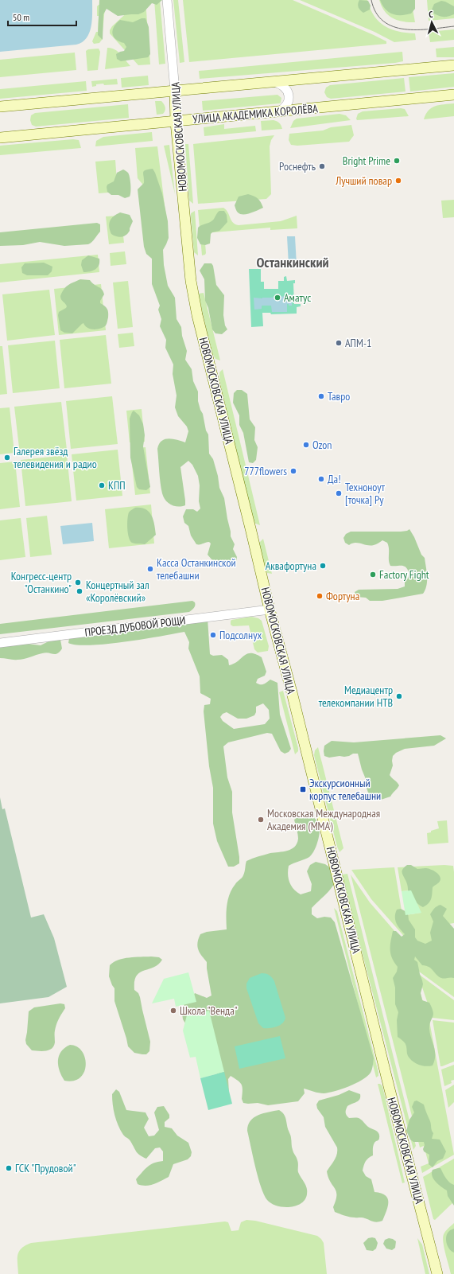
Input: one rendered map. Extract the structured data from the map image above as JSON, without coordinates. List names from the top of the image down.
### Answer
{
  "streets": {
    "main road": ["УЛИЦА АКАДЕМИКА КОРОЛЁВА", "НОВОМОСКОВСКАЯ УЛИЦА"],
    "street": ["ПРОЕЗД ДУБОВОЙ РОЩИ"]
  },
  "crossings": [
    ["УЛИЦА АКАДЕМИКА КОРОЛЁВА", "НОВОМОСКОВСКАЯ УЛИЦА"],
    ["НОВОМОСКОВСКАЯ УЛИЦА", "ПРОЕЗД ДУБОВОЙ РОЩИ"]
  ],
  "districts": ["Останкинский"],
  "places": {
    "other": [
      "Bright Prime",
      "Роснефть",
      "Лучший повар",
      "Аматус",
      "АПМ-1",
      "Тавро",
      "Ozon",
      "Галерея звёзд телевидения и радио",
      "777flowers",
      "Да!",
      "КПП",
      "Техноноут [точка] Ру",
      "Аквафортуна",
      "Касса Останкинской телебашни",
      "Factory Fight",
      "Конгресс-центр \"Останкино\"",
      "Концертный зал «Королёвский»",
      "Фортуна",
      "Подсолнух",
      "Медиацентр телекомпании НТВ",
      "Московская Международная Академия (ММА)",
      "Школа \"Венда\"",
      "ГСК \"Прудовой\""
    ],
    "transit": ["Экскурсионный корпус телебашни"]
  },
  "scale_bar": "50 m",
  "north": "top"
}
